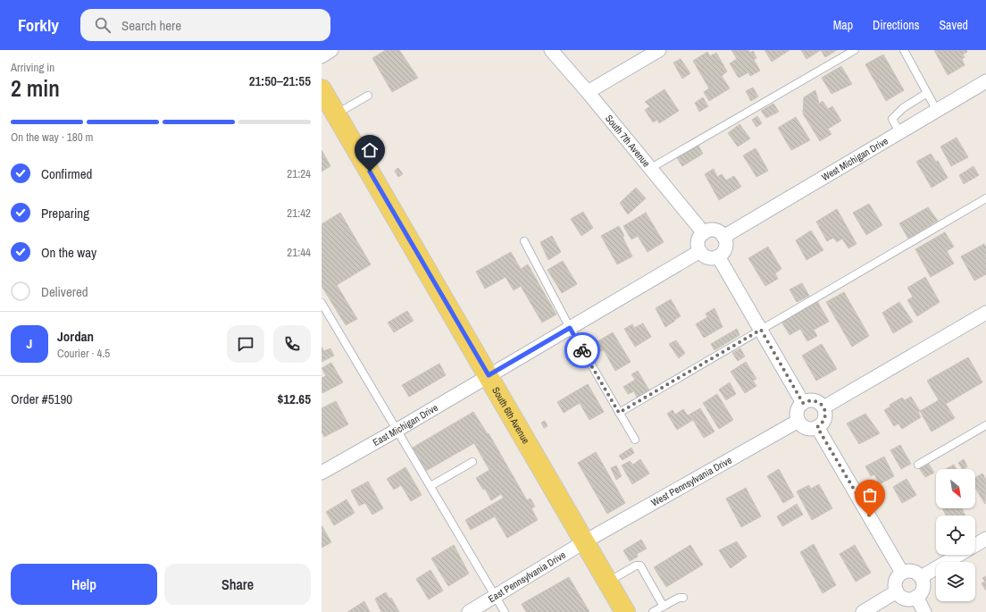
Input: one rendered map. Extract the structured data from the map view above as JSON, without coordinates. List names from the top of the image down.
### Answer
{
  "streets": {
    "main road": ["South 6th Avenue"],
    "street": [
      "South 7th Avenue",
      "West Michigan Drive",
      "East Michigan Drive",
      "West Pennsylvania Drive",
      "East Pennsylvania Drive"
    ]
  },
  "crossings": [
    ["South 7th Avenue", "West Michigan Drive"],
    ["South 6th Avenue", "East Michigan Drive"],
    ["South 6th Avenue", "West Pennsylvania Drive"],
    ["South 6th Avenue", "East Pennsylvania Drive"],
    ["West Pennsylvania Drive", "East Pennsylvania Drive"]
  ],
  "north": "bottom right",
  "page": {
    "header": "Forkly",
    "search": "Search here",
    "nav": ["Map", "Directions", "Saved"],
    "heading": ["2 min", "Arriving in", "21:50–21:55"],
    "panel": [
      "Jordan",
      "Courier · 4.5",
      "Order #5190",
      "$12.65"
    ],
    "bar": "On the way · 180 m",
    "list": [
      ["Confirmed", "21:24"],
      ["Preparing", "21:42"],
      ["On the way", "21:44"],
      "Delivered"
    ],
    "round": "J",
    "buttons": ["Help", "Share"]
  }
}
